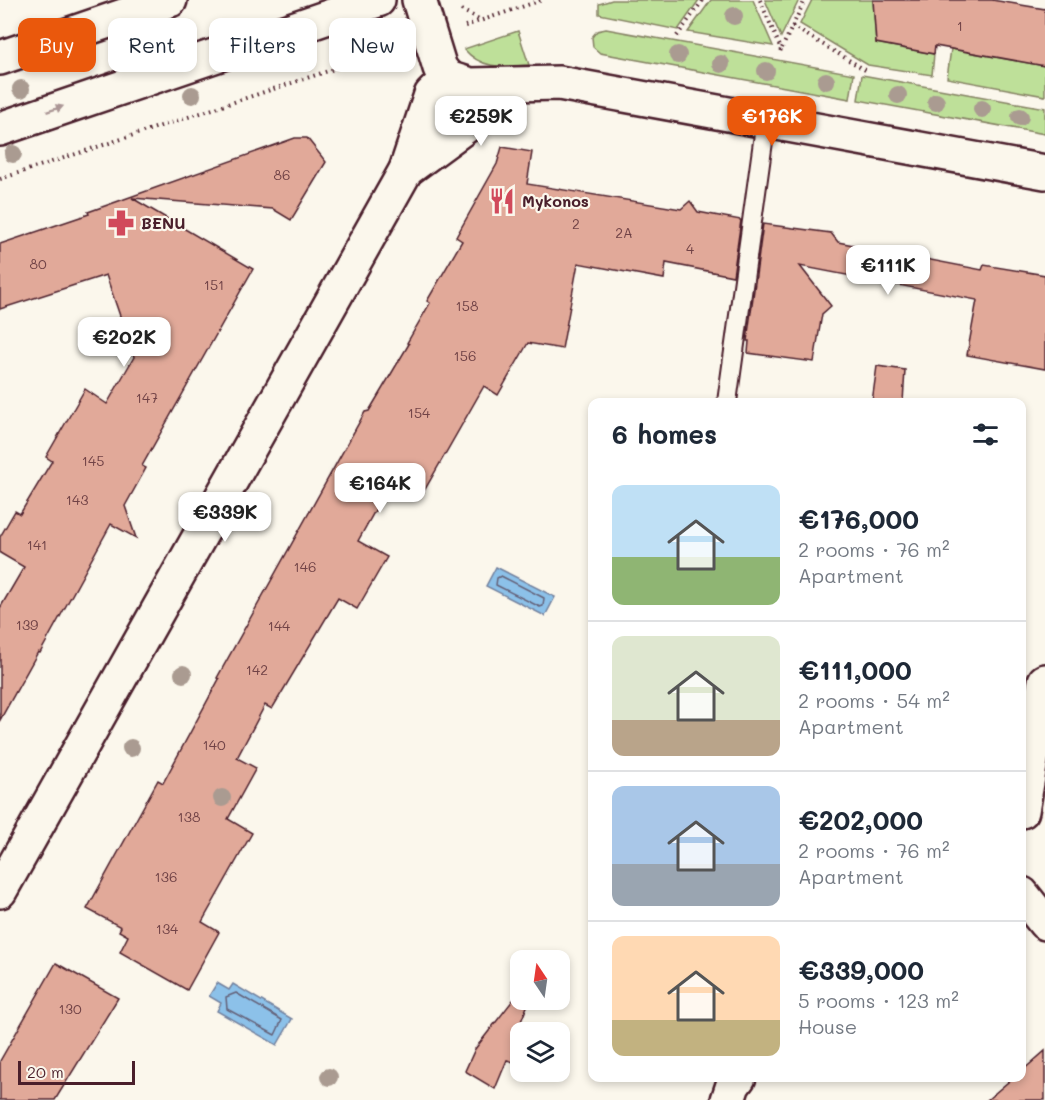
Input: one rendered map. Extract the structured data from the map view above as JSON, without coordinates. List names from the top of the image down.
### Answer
{
  "places": {
    "restaurant": ["Mykonos"],
    "pharmacy": ["BENU"]
  },
  "house_numbers": [
    "1",
    "86",
    "2",
    "2A",
    "4",
    "80",
    "151",
    "158",
    "156",
    "147",
    "154",
    "145",
    "143",
    "141",
    "146",
    "139",
    "144",
    "142",
    "140",
    "138",
    "136",
    "134",
    "130"
  ],
  "scale_bar": "20 m",
  "north": "top",
  "page": {
    "chip": [
      "Buy",
      "Rent",
      "Filters",
      "New"
    ],
    "price": [
      "€259K",
      "€176K",
      "€111K",
      "€202K",
      "€164K",
      "€339K"
    ],
    "heading": "6 homes",
    "list": [
      {
        "name": "€176,000",
        "note": "2 rooms · 76 m² · Apartment"
      },
      {
        "name": "€111,000",
        "note": "2 rooms · 54 m² · Apartment"
      },
      {
        "name": "€202,000",
        "note": "2 rooms · 76 m² · Apartment"
      },
      {
        "name": "€339,000",
        "note": "5 rooms · 123 m² · House"
      }
    ],
    "scale": "20 m"
  }
}
